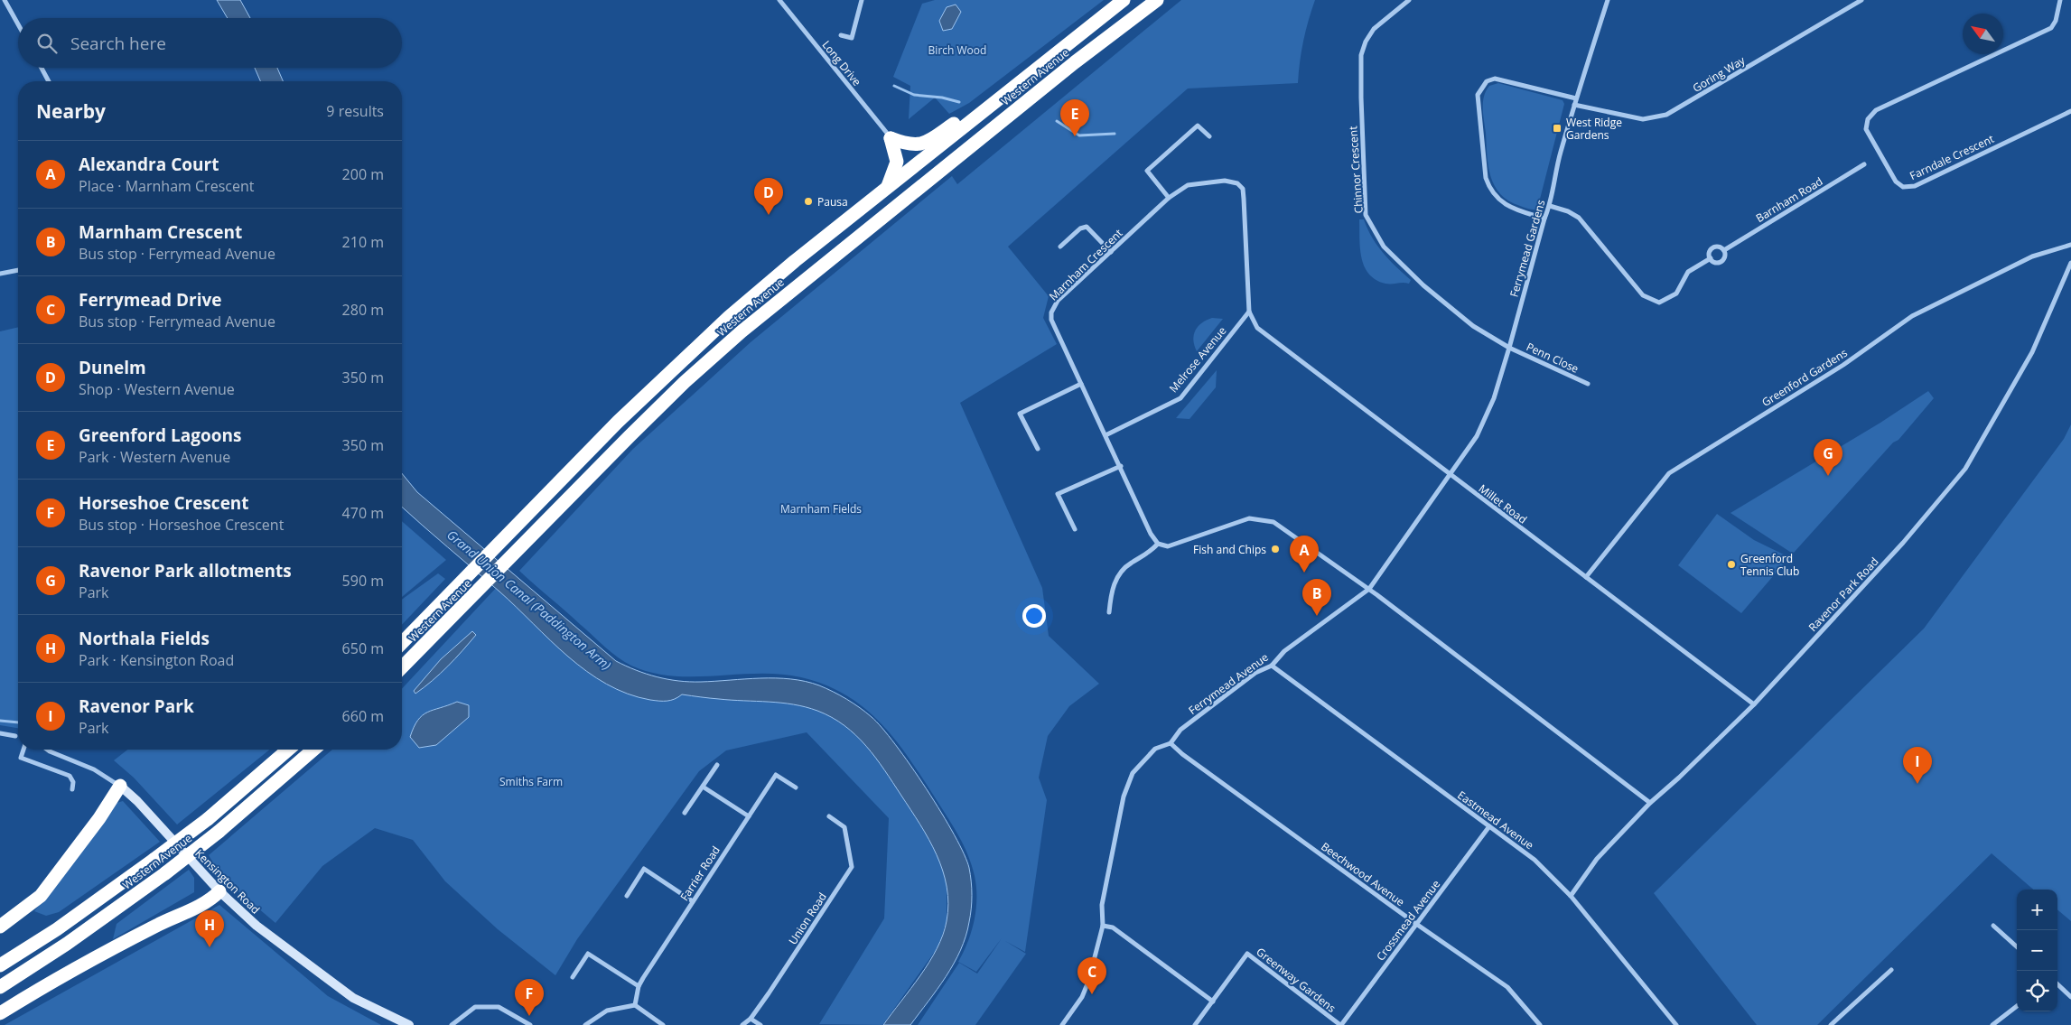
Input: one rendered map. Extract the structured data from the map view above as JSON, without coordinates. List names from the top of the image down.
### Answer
{
  "streets": {
    "highway": ["Western Avenue"],
    "street": [
      "Long Drive",
      "Goring Way",
      "Farndale Crescent",
      "Chinnor Crescent",
      "Barnham Road",
      "Ferrymead Gardens",
      "Marnham Crescent",
      "Penn Close",
      "Melrose Avenue",
      "Greenford Gardens",
      "Millet Road",
      "Ravenor Park Road",
      "Ferrymead Avenue",
      "Eastmead Avenue",
      "Farrier Road",
      "Beechwood Avenue",
      "Kensington Road",
      "Union Road",
      "Crossmead Avenue",
      "Greenway Gardens"
    ]
  },
  "crossings": [
    ["Goring Way", "Ferrymead Gardens"],
    ["Chinnor Crescent", "Ferrymead Gardens"],
    ["Chinnor Crescent", "Penn Close"],
    ["Barnham Road", "Ferrymead Gardens"],
    ["Ferrymead Gardens", "Penn Close"],
    ["Ferrymead Gardens", "Ferrymead Avenue"],
    ["Marnham Crescent", "Melrose Avenue"],
    ["Marnham Crescent", "Millet Road"],
    ["Melrose Avenue", "Millet Road"],
    ["Greenford Gardens", "Millet Road"],
    ["Millet Road", "Ravenor Park Road"],
    ["Millet Road", "Ferrymead Avenue"],
    ["Ravenor Park Road", "Eastmead Avenue"],
    ["Ferrymead Avenue", "Eastmead Avenue"],
    ["Ferrymead Avenue", "Beechwood Avenue"],
    ["Eastmead Avenue", "Crossmead Avenue"],
    ["Beechwood Avenue", "Crossmead Avenue"],
    ["Crossmead Avenue", "Greenway Gardens"]
  ],
  "water": ["Grand Union Canal (Paddington Arm)"],
  "parks": ["Birch Wood", "Marnham Fields", "Smiths Farm"],
  "places": {
    "transit": ["West Ridge Gardens"],
    "other": ["Pausa", "Fish and Chips", "Greenford Tennis Club"]
  },
  "north": "top left",
  "page": {
    "search": "Search here",
    "heading": ["Nearby", "9 results"],
    "pins": [
      "E",
      "D",
      "G",
      "A",
      "B",
      "I",
      "H",
      "C",
      "F"
    ],
    "list": [
      {
        "mark": "A",
        "name": "Alexandra Court",
        "note": "Place · Marnham Crescent",
        "value": "200 m"
      },
      {
        "mark": "B",
        "name": "Marnham Crescent",
        "note": "Bus stop · Ferrymead Avenue",
        "value": "210 m"
      },
      {
        "mark": "C",
        "name": "Ferrymead Drive",
        "note": "Bus stop · Ferrymead Avenue",
        "value": "280 m"
      },
      {
        "mark": "D",
        "name": "Dunelm",
        "note": "Shop · Western Avenue",
        "value": "350 m"
      },
      {
        "mark": "E",
        "name": "Greenford Lagoons",
        "note": "Park · Western Avenue",
        "value": "350 m"
      },
      {
        "mark": "F",
        "name": "Horseshoe Crescent",
        "note": "Bus stop · Horseshoe Crescent",
        "value": "470 m"
      },
      {
        "mark": "G",
        "name": "Ravenor Park allotments",
        "note": "Park",
        "value": "590 m"
      },
      {
        "mark": "H",
        "name": "Northala Fields",
        "note": "Park · Kensington Road",
        "value": "650 m"
      },
      {
        "mark": "I",
        "name": "Ravenor Park",
        "note": "Park",
        "value": "660 m"
      }
    ],
    "map_buttons": ["+", "−"]
  }
}
